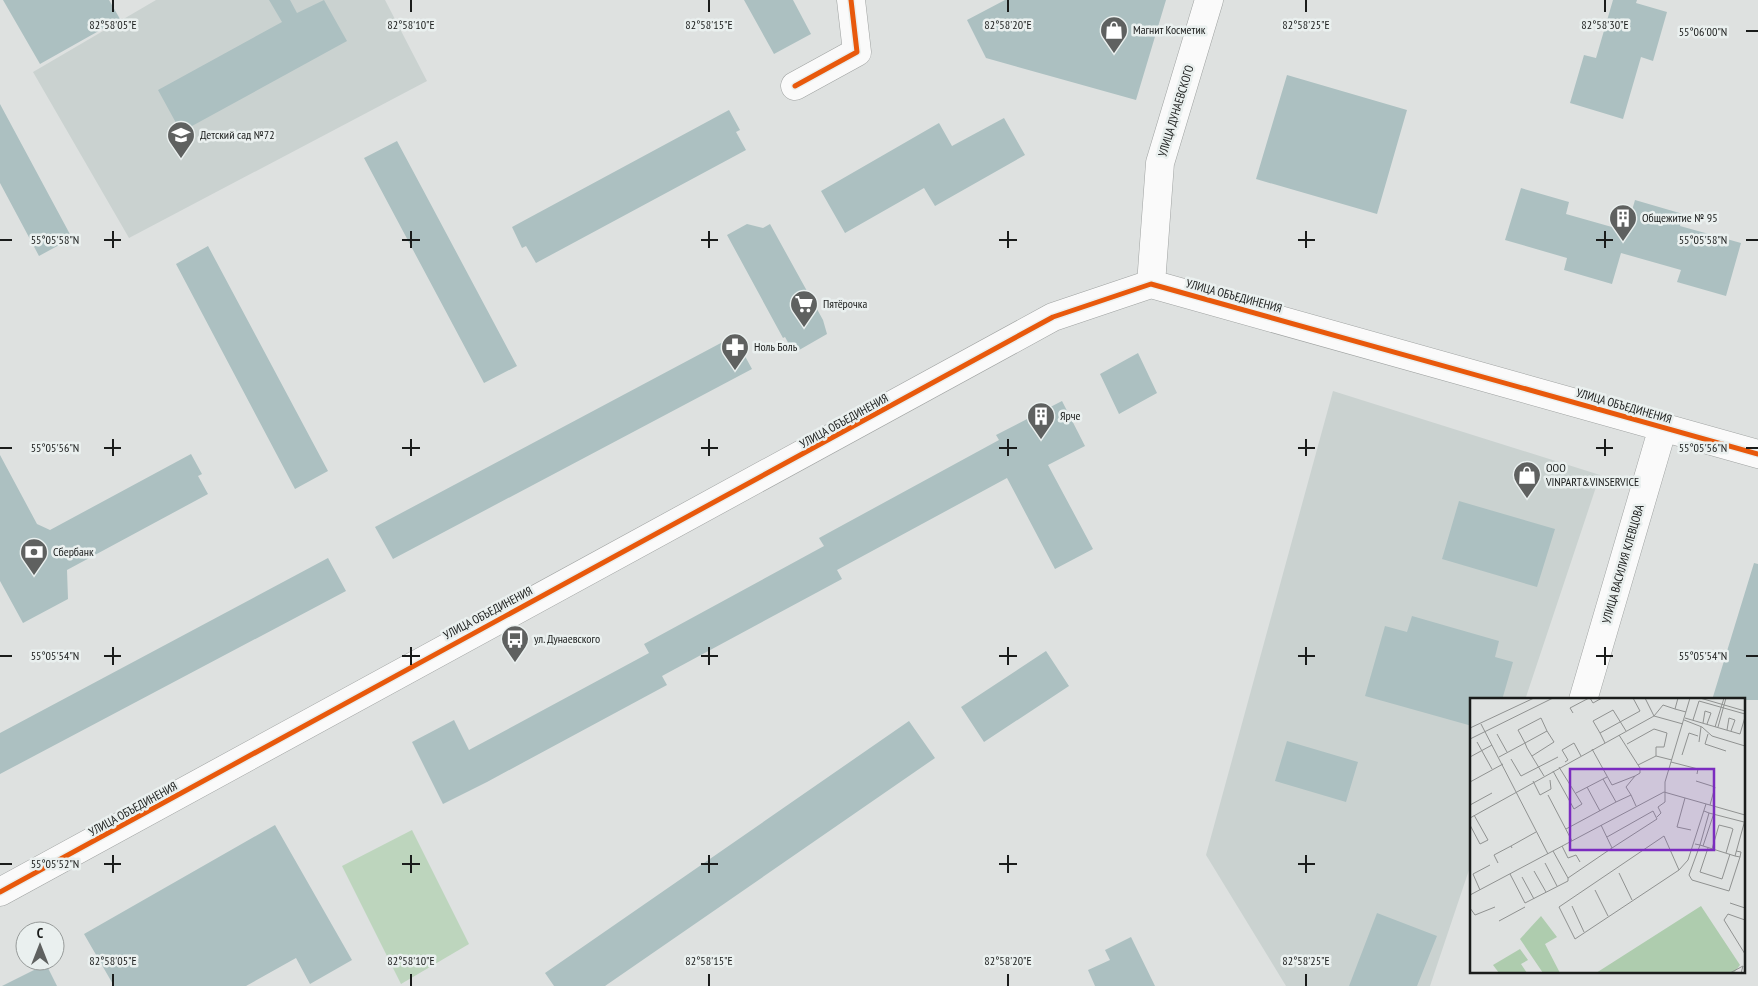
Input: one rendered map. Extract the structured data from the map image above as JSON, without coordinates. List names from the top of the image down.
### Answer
{
  "streets": {
    "street": ["УЛИЦА ДУНАЕВСКОГО", "УЛИЦА ОБЪЕДИНЕНИЯ", "УЛИЦА ВАСИЛИЯ КЛЕВЦОВА"]
  },
  "crossings": [
    ["УЛИЦА ДУНАЕВСКОГО", "УЛИЦА ОБЪЕДИНЕНИЯ"],
    ["УЛИЦА ОБЪЕДИНЕНИЯ", "УЛИЦА ВАСИЛИЯ КЛЕВЦОВА"]
  ],
  "places": {
    "shop": ["Магнит Косметик", "ООО VINPART&VINSERVICE"],
    "school or university": ["Детский сад №72"],
    "building": ["Общежитие № 95", "Ярче"],
    "supermarket": ["Пятёрочка"],
    "pharmacy": ["Ноль Боль"],
    "bank": ["Сбербанк"],
    "bus stop": ["ул. Дунаевского"]
  },
  "north": "top",
  "coordinates": [
    "82°58'05\"E",
    "82°58'10\"E",
    "82°58'15\"E",
    "82°58'20\"E",
    "82°58'25\"E",
    "82°58'30\"E",
    "55°06'00\"N",
    "55°05'58\"N",
    "55°05'56\"N",
    "55°05'54\"N",
    "55°05'52\"N"
  ]
}
